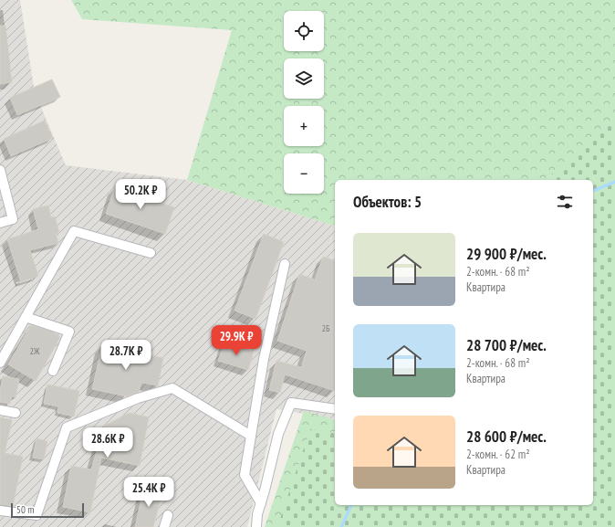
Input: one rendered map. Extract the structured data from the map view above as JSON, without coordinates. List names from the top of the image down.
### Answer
{
  "house_numbers": ["2Б", "2Ж"],
  "scale_bar": "50 m",
  "page": {
    "map_buttons": ["+", "−"],
    "price": [
      "50.2K ₽",
      "29.9K ₽",
      "28.7K ₽",
      "28.6K ₽",
      "25.4K ₽"
    ],
    "heading": "Объектов: 5",
    "list": [
      {
        "name": "29 900 ₽/мес.",
        "note": "2-комн. · 68 m² · Квартира"
      },
      {
        "name": "28 700 ₽/мес.",
        "note": "2-комн. · 68 m² · Квартира"
      },
      {
        "name": "28 600 ₽/мес.",
        "note": "2-комн. · 62 m² · Квартира"
      }
    ],
    "scale": "50 m"
  }
}
